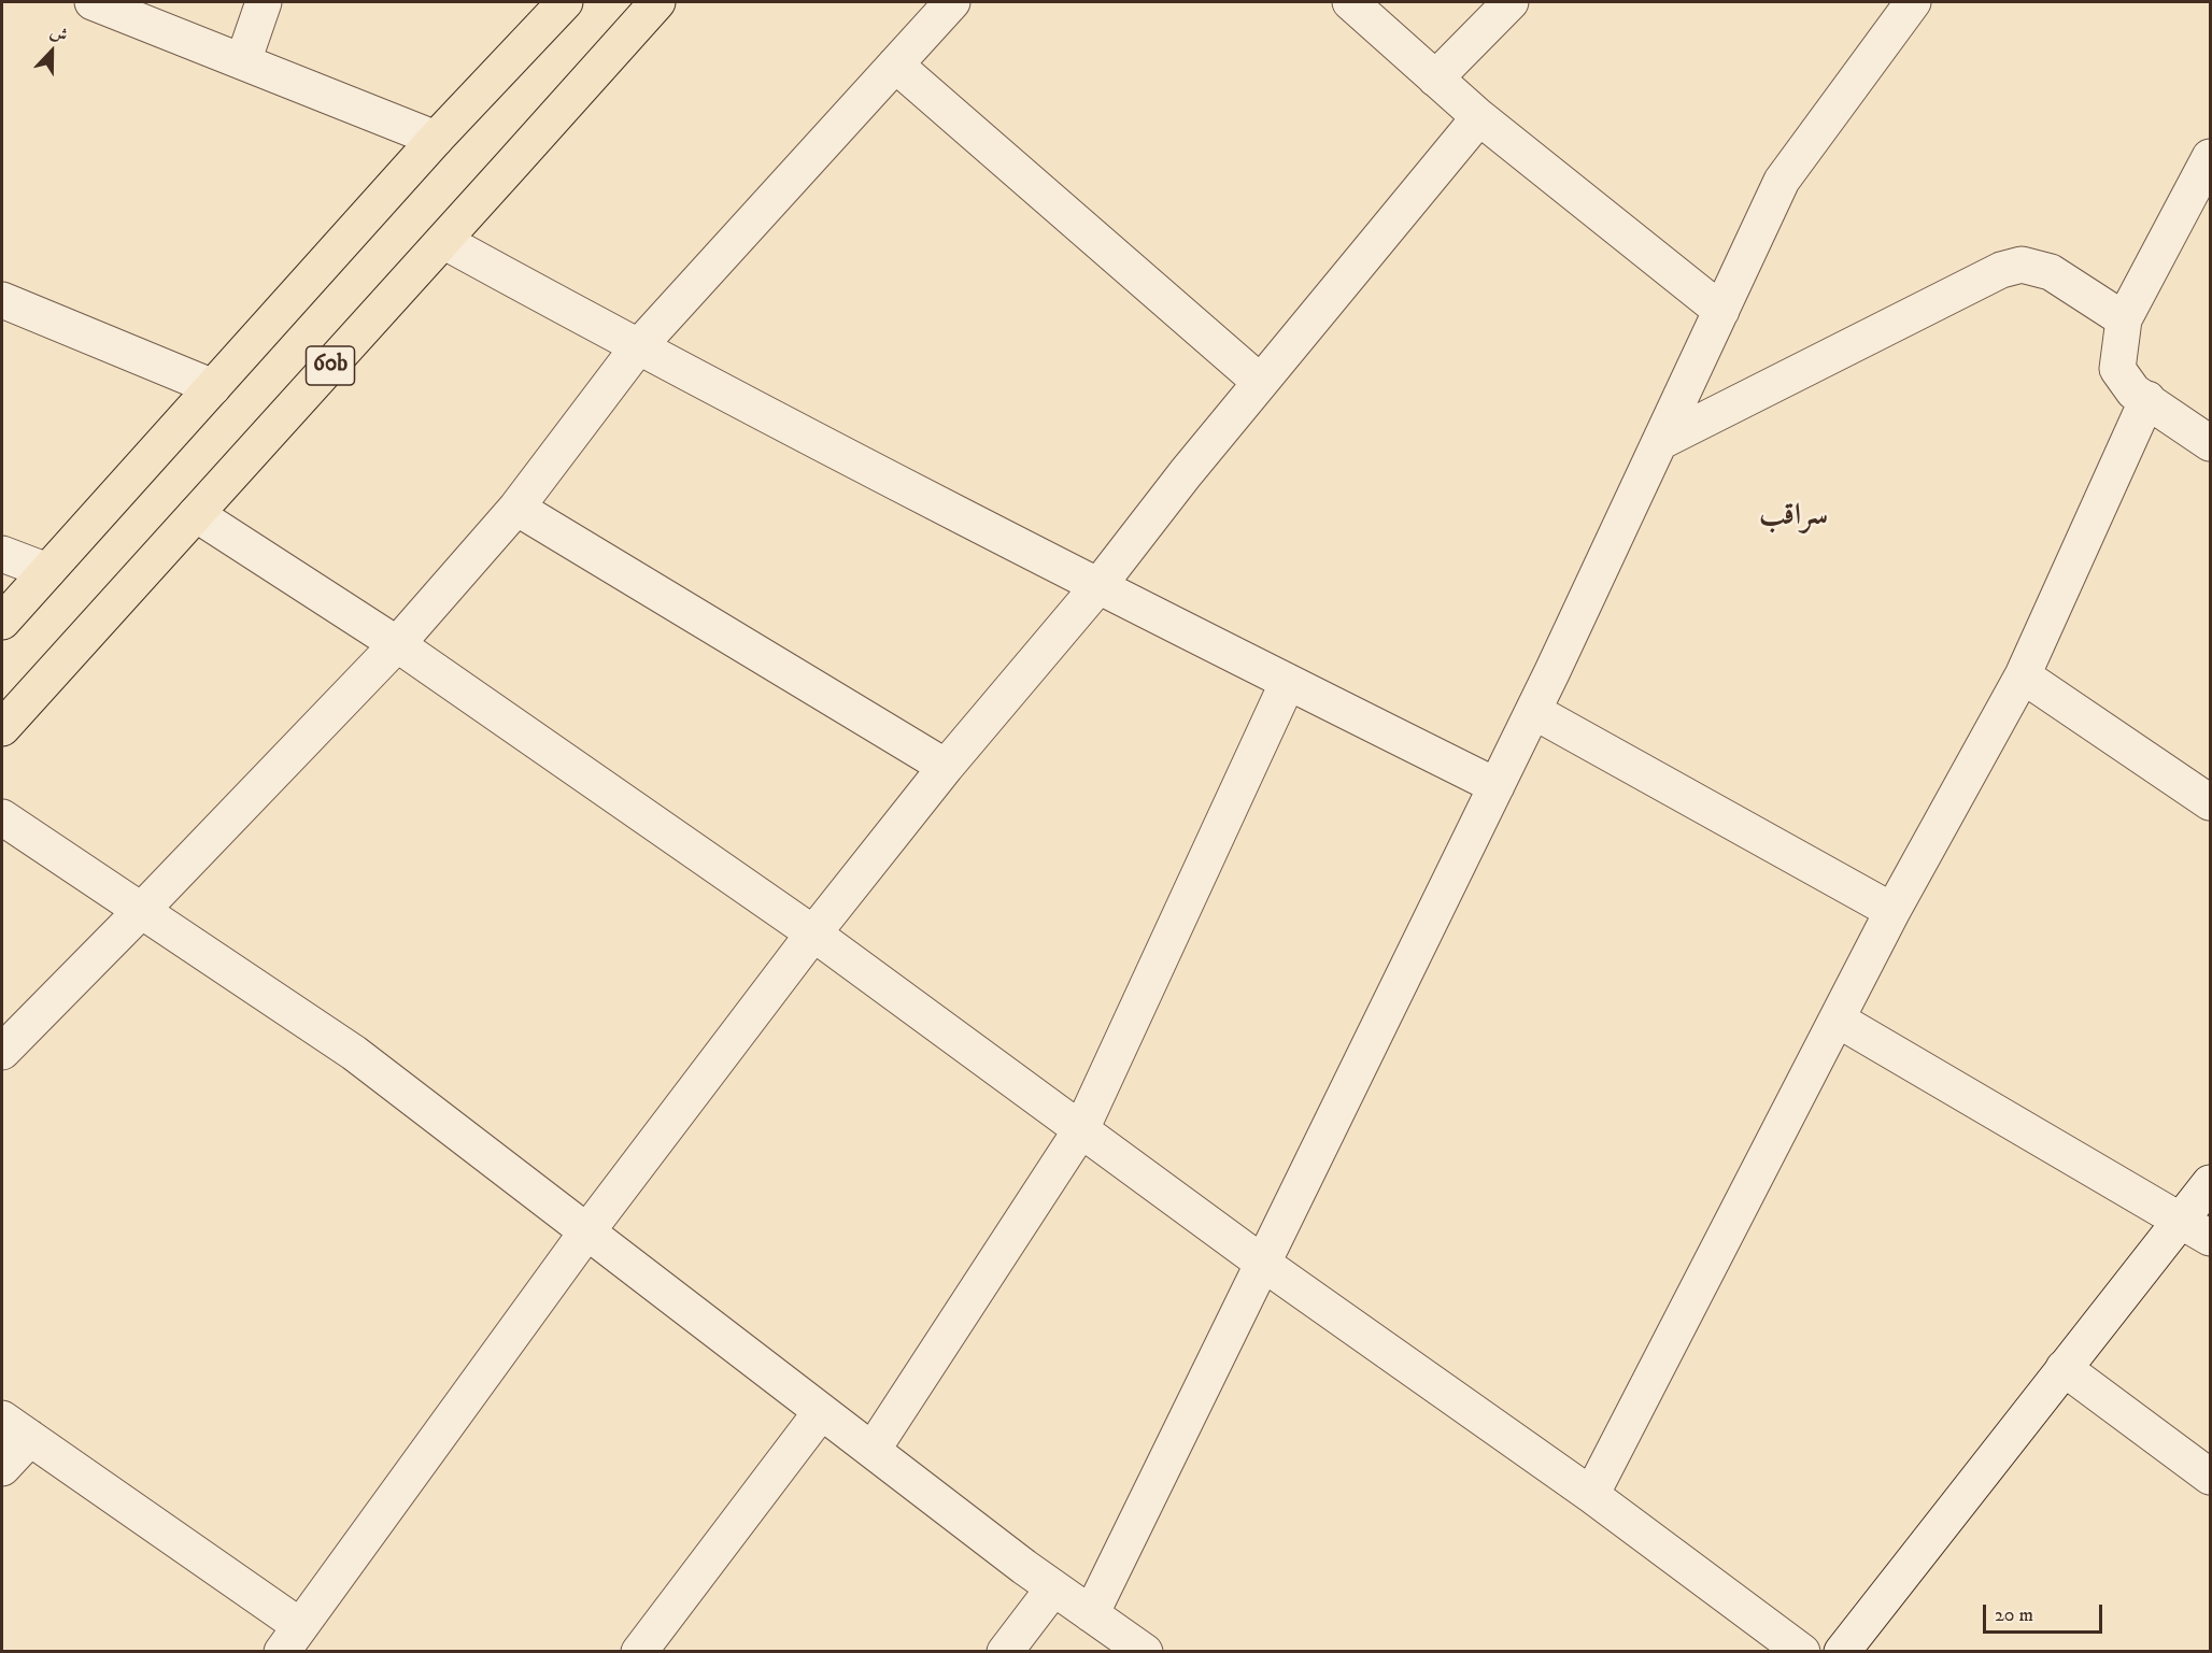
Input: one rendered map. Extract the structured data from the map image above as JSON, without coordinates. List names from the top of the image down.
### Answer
{
  "streets": {
    "main road": ["60b"]
  },
  "districts": ["سراقب"],
  "scale_bar": "20 m",
  "north": "top"
}
